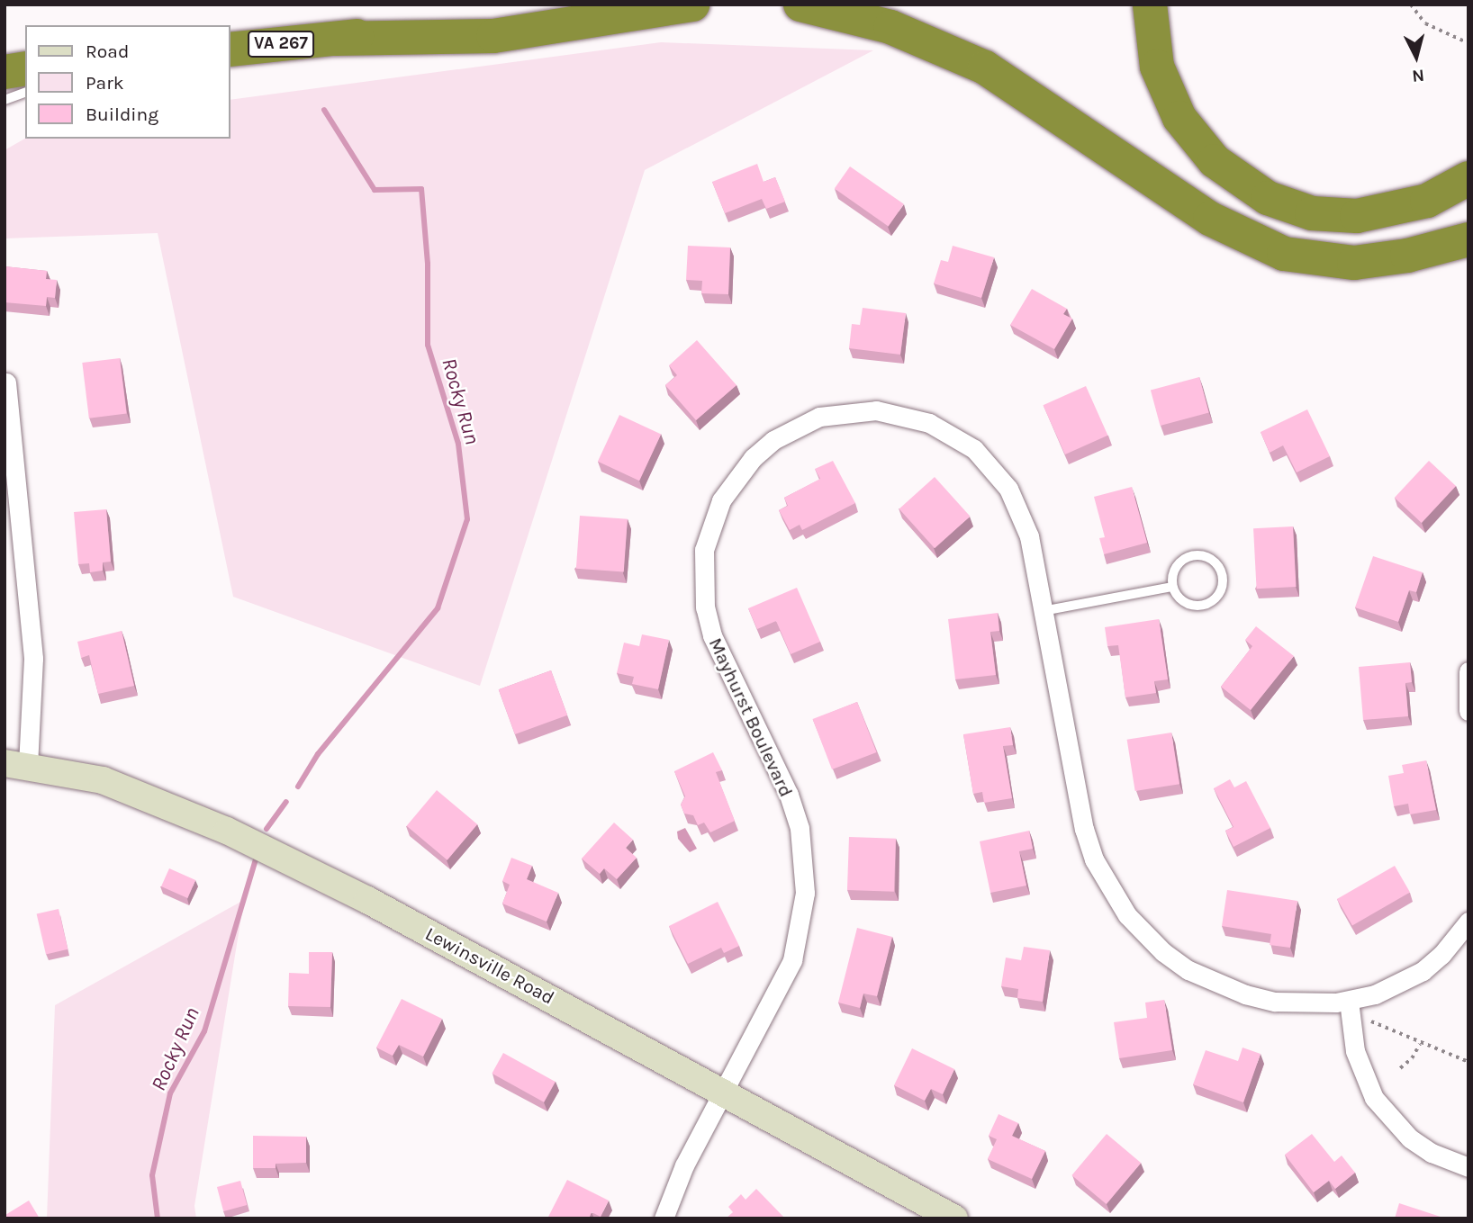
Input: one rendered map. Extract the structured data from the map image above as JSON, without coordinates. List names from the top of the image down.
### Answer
{
  "streets": {
    "highway": ["VA 267"],
    "main road": ["Lewinsville Road"],
    "street": ["Mayhurst Boulevard"]
  },
  "crossings": [
    ["Mayhurst Boulevard", "Lewinsville Road"]
  ],
  "water": ["Rocky Run"],
  "legend": ["Road", "Park", "Building"],
  "north": "bottom"
}
